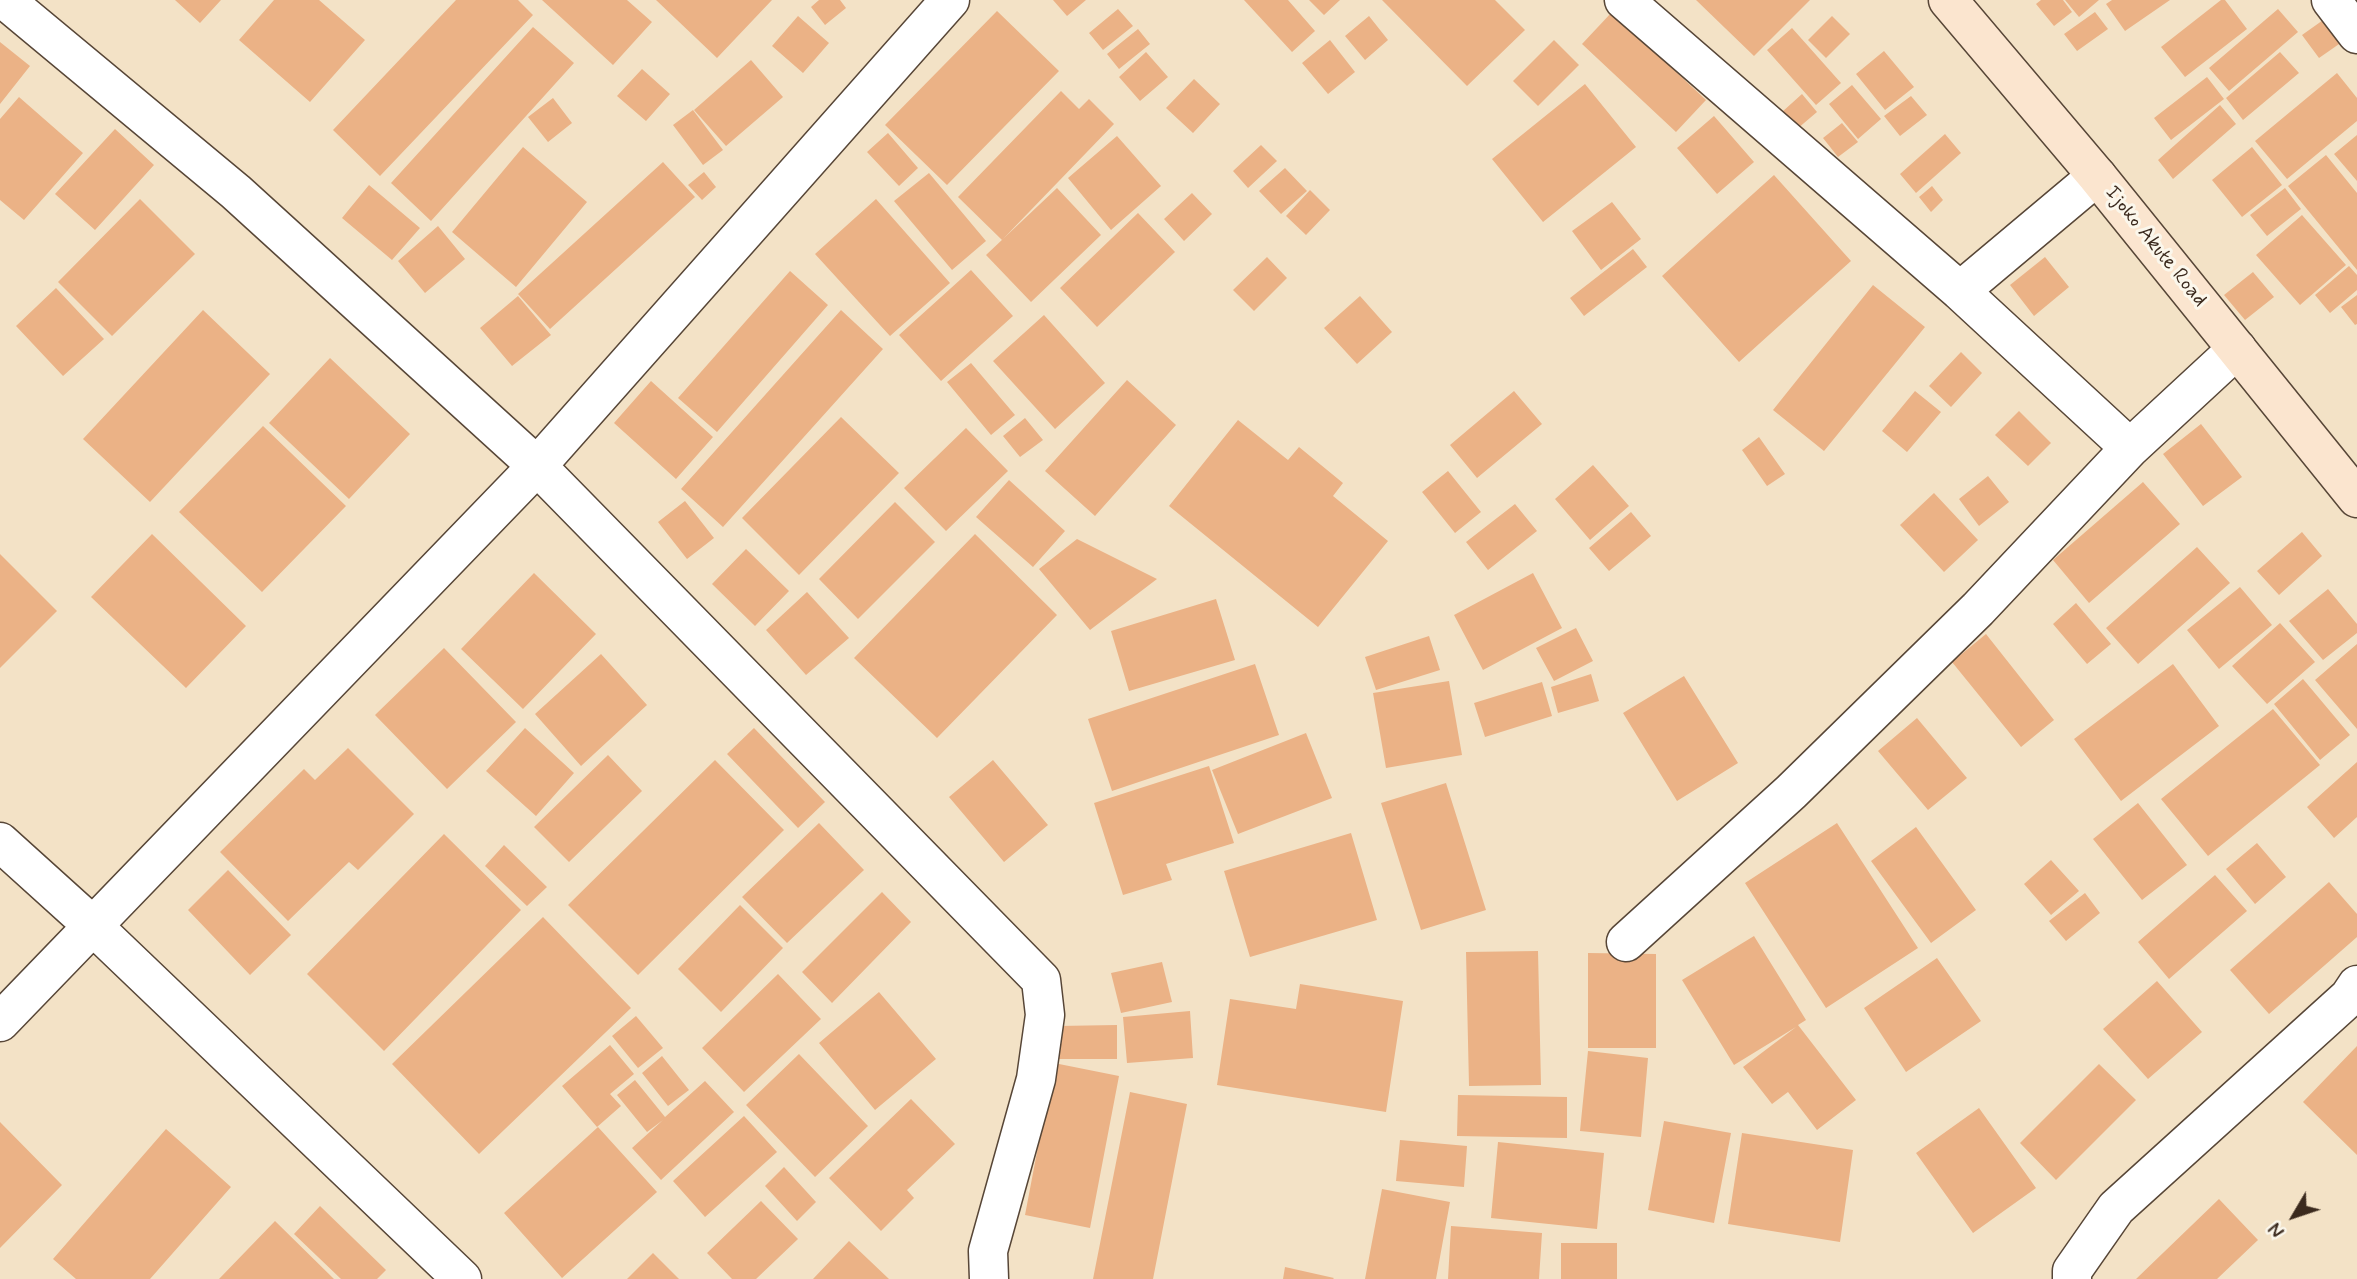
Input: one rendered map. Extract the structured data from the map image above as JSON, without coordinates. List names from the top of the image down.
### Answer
{
  "streets": {
    "main road": ["Ijoko Akute Road"]
  },
  "north": "bottom left"
}
